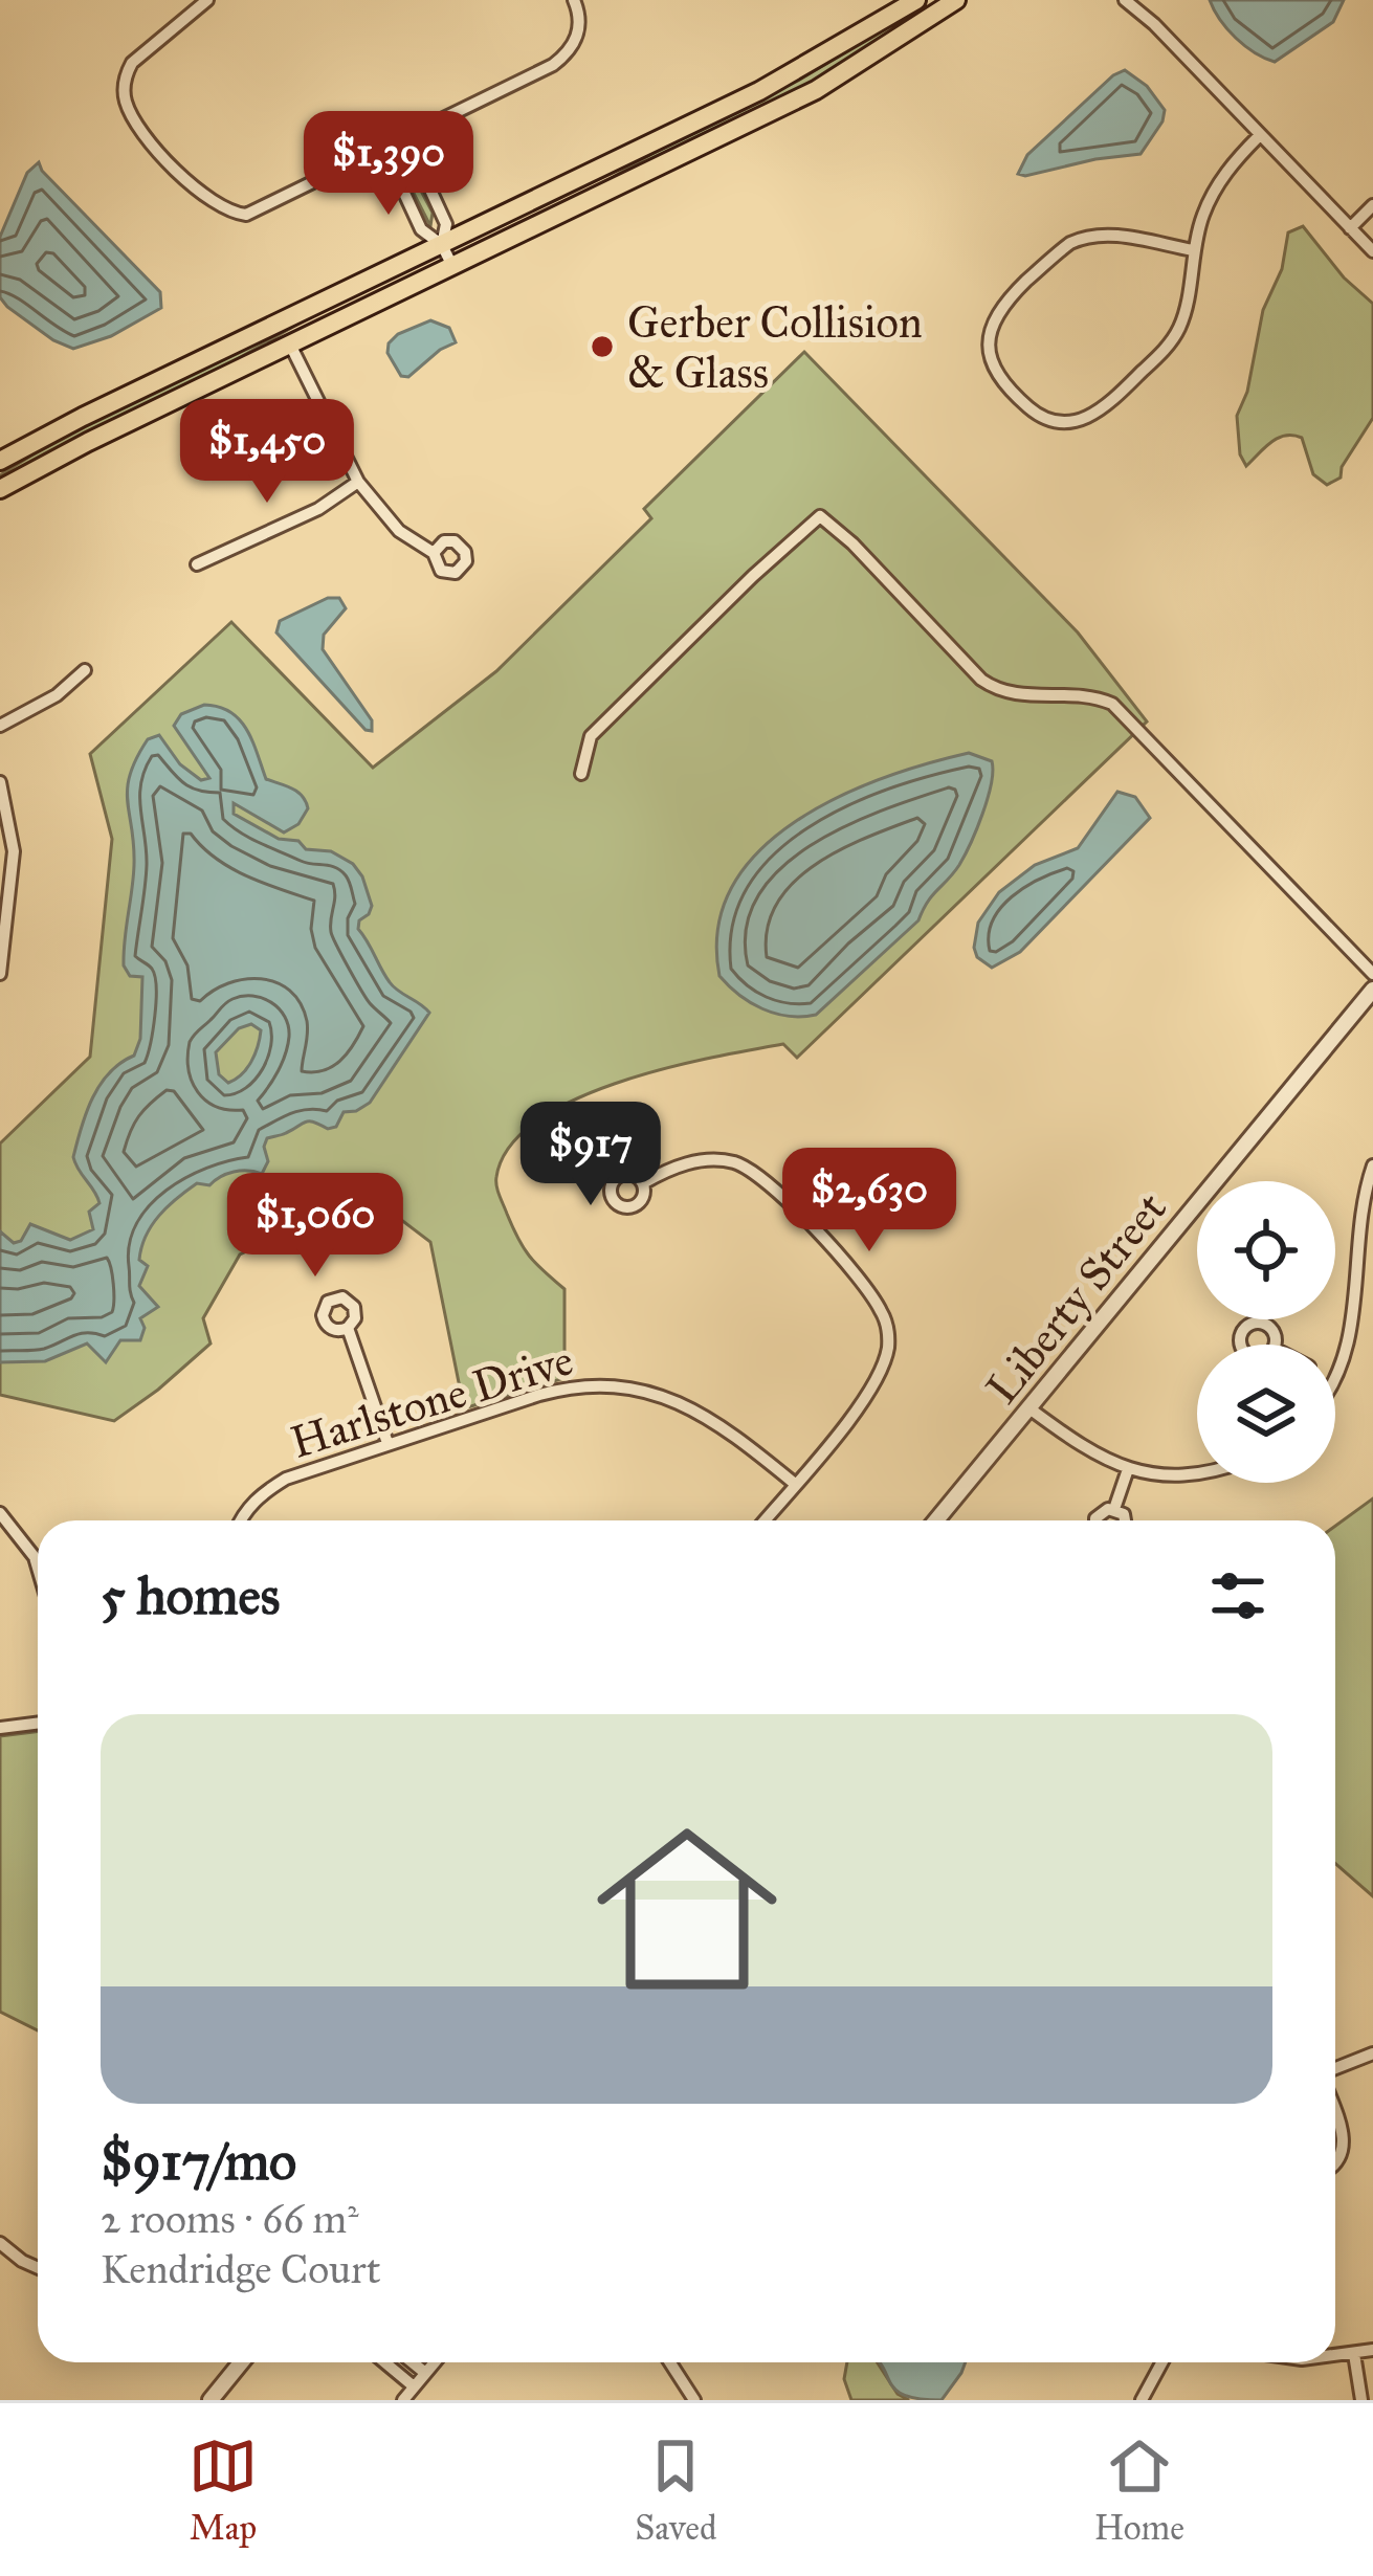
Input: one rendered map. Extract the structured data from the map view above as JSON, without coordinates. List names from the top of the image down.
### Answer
{
  "streets": {
    "street": ["Liberty Street", "Harlstone Drive"]
  },
  "places": ["Gerber Collision & Glass"],
  "page": {
    "price": [
      "$1,390",
      "$1,450",
      "$917",
      "$2,630",
      "$1,060"
    ],
    "heading": "5 homes",
    "list": [
      {
        "name": "$917/mo",
        "note": "2 rooms · 66 m² · Kendridge Court"
      }
    ],
    "tabs": ["Map", "Saved", "Home"]
  }
}
